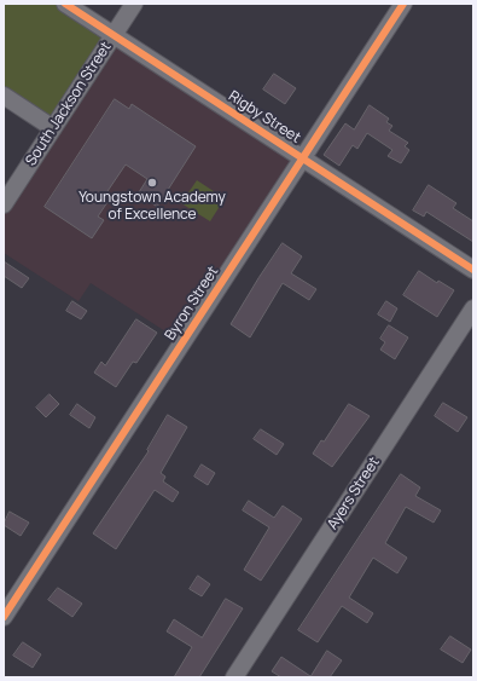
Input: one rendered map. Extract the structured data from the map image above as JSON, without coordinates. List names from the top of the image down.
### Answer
{
  "streets": {
    "street": [
      "South Jackson Street",
      "Rigby Street",
      "Byron Street",
      "Ayers Street"
    ]
  },
  "crossings": [
    ["South Jackson Street", "Rigby Street"],
    ["Rigby Street", "Byron Street"]
  ],
  "places": ["Youngstown Academy of Excellence"]
}
